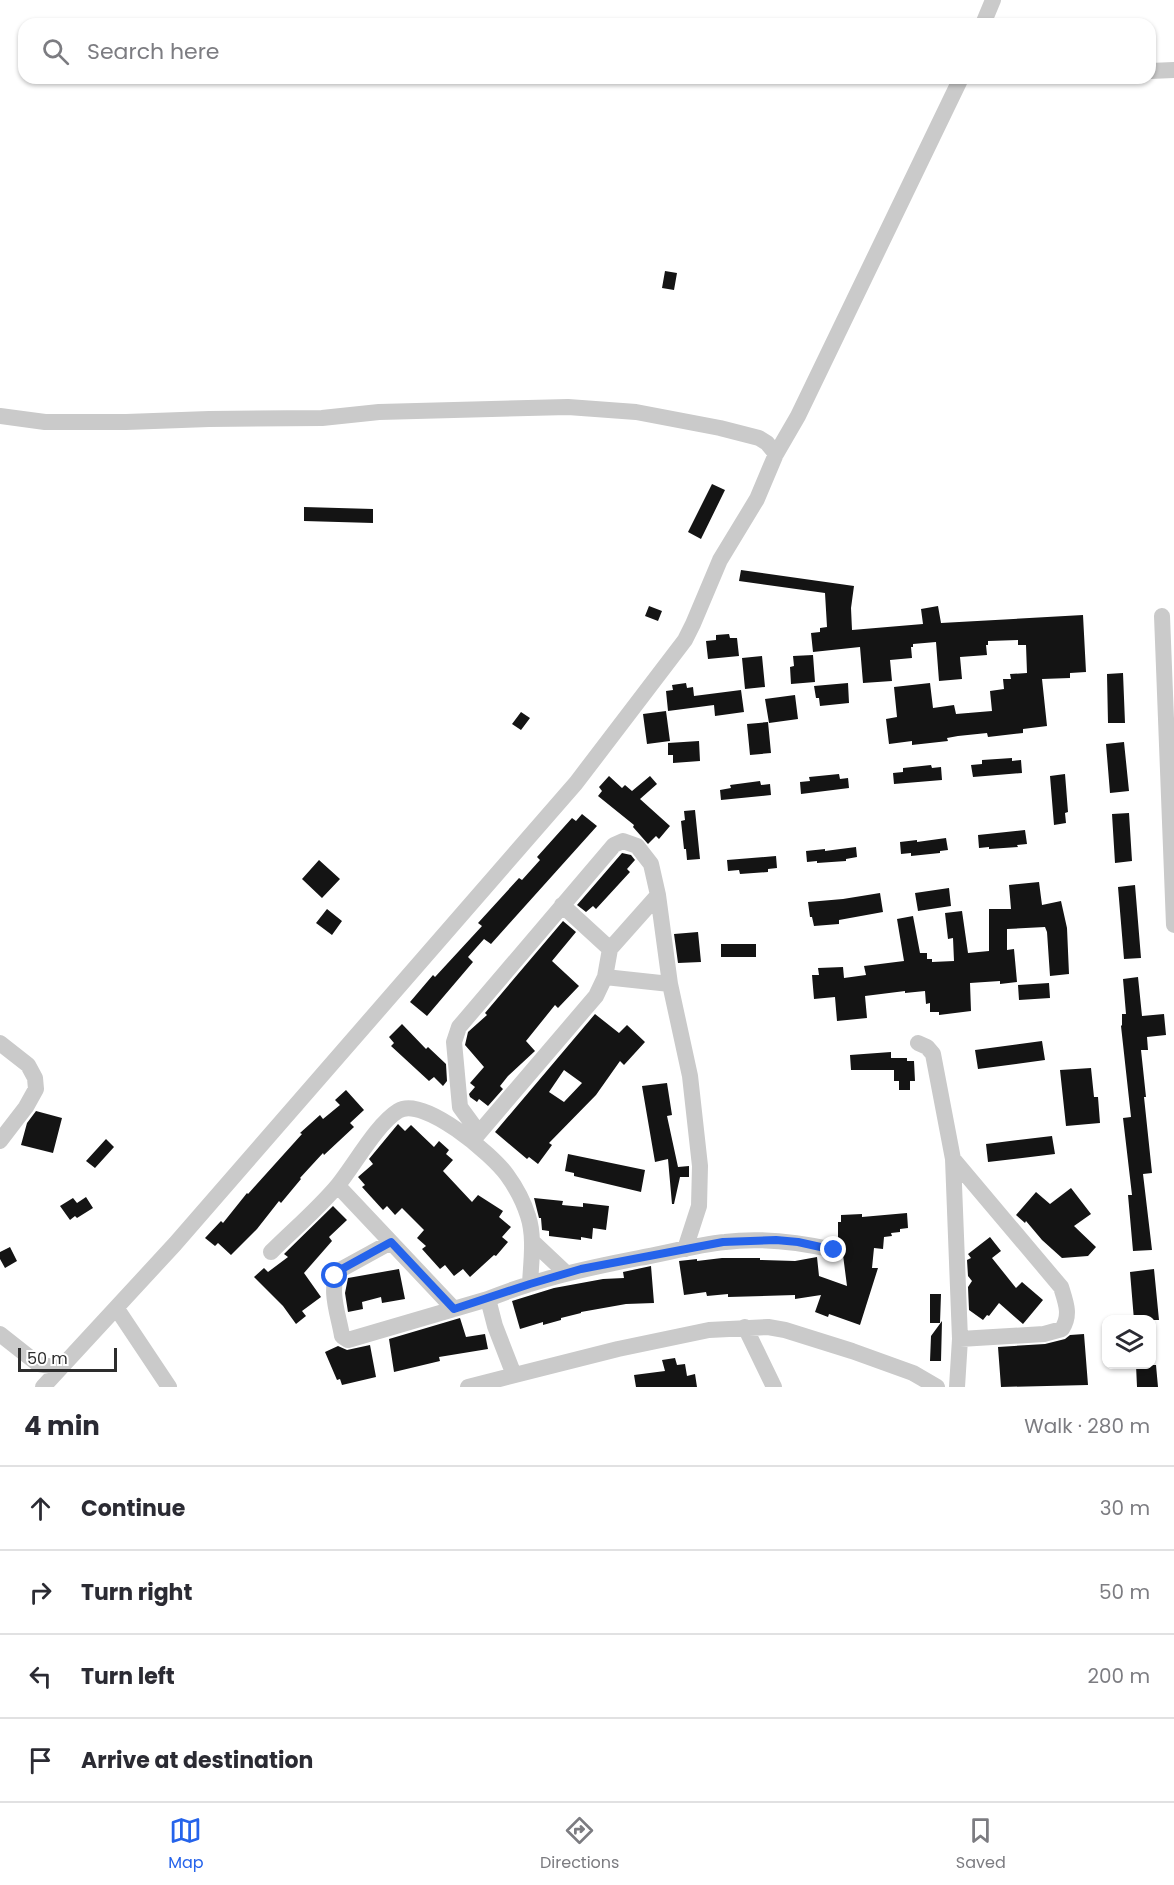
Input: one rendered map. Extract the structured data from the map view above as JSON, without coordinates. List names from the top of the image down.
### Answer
{
  "scale_bar": "50 m",
  "page": {
    "search": "Search here",
    "scale": "50 m",
    "heading": ["4 min", "Walk · 280 m"],
    "list": [
      ["Continue", "30 m"],
      ["Turn right", "50 m"],
      ["Turn left", "200 m"],
      "Arrive at destination"
    ],
    "nav": ["Map", "Directions", "Saved"]
  }
}
